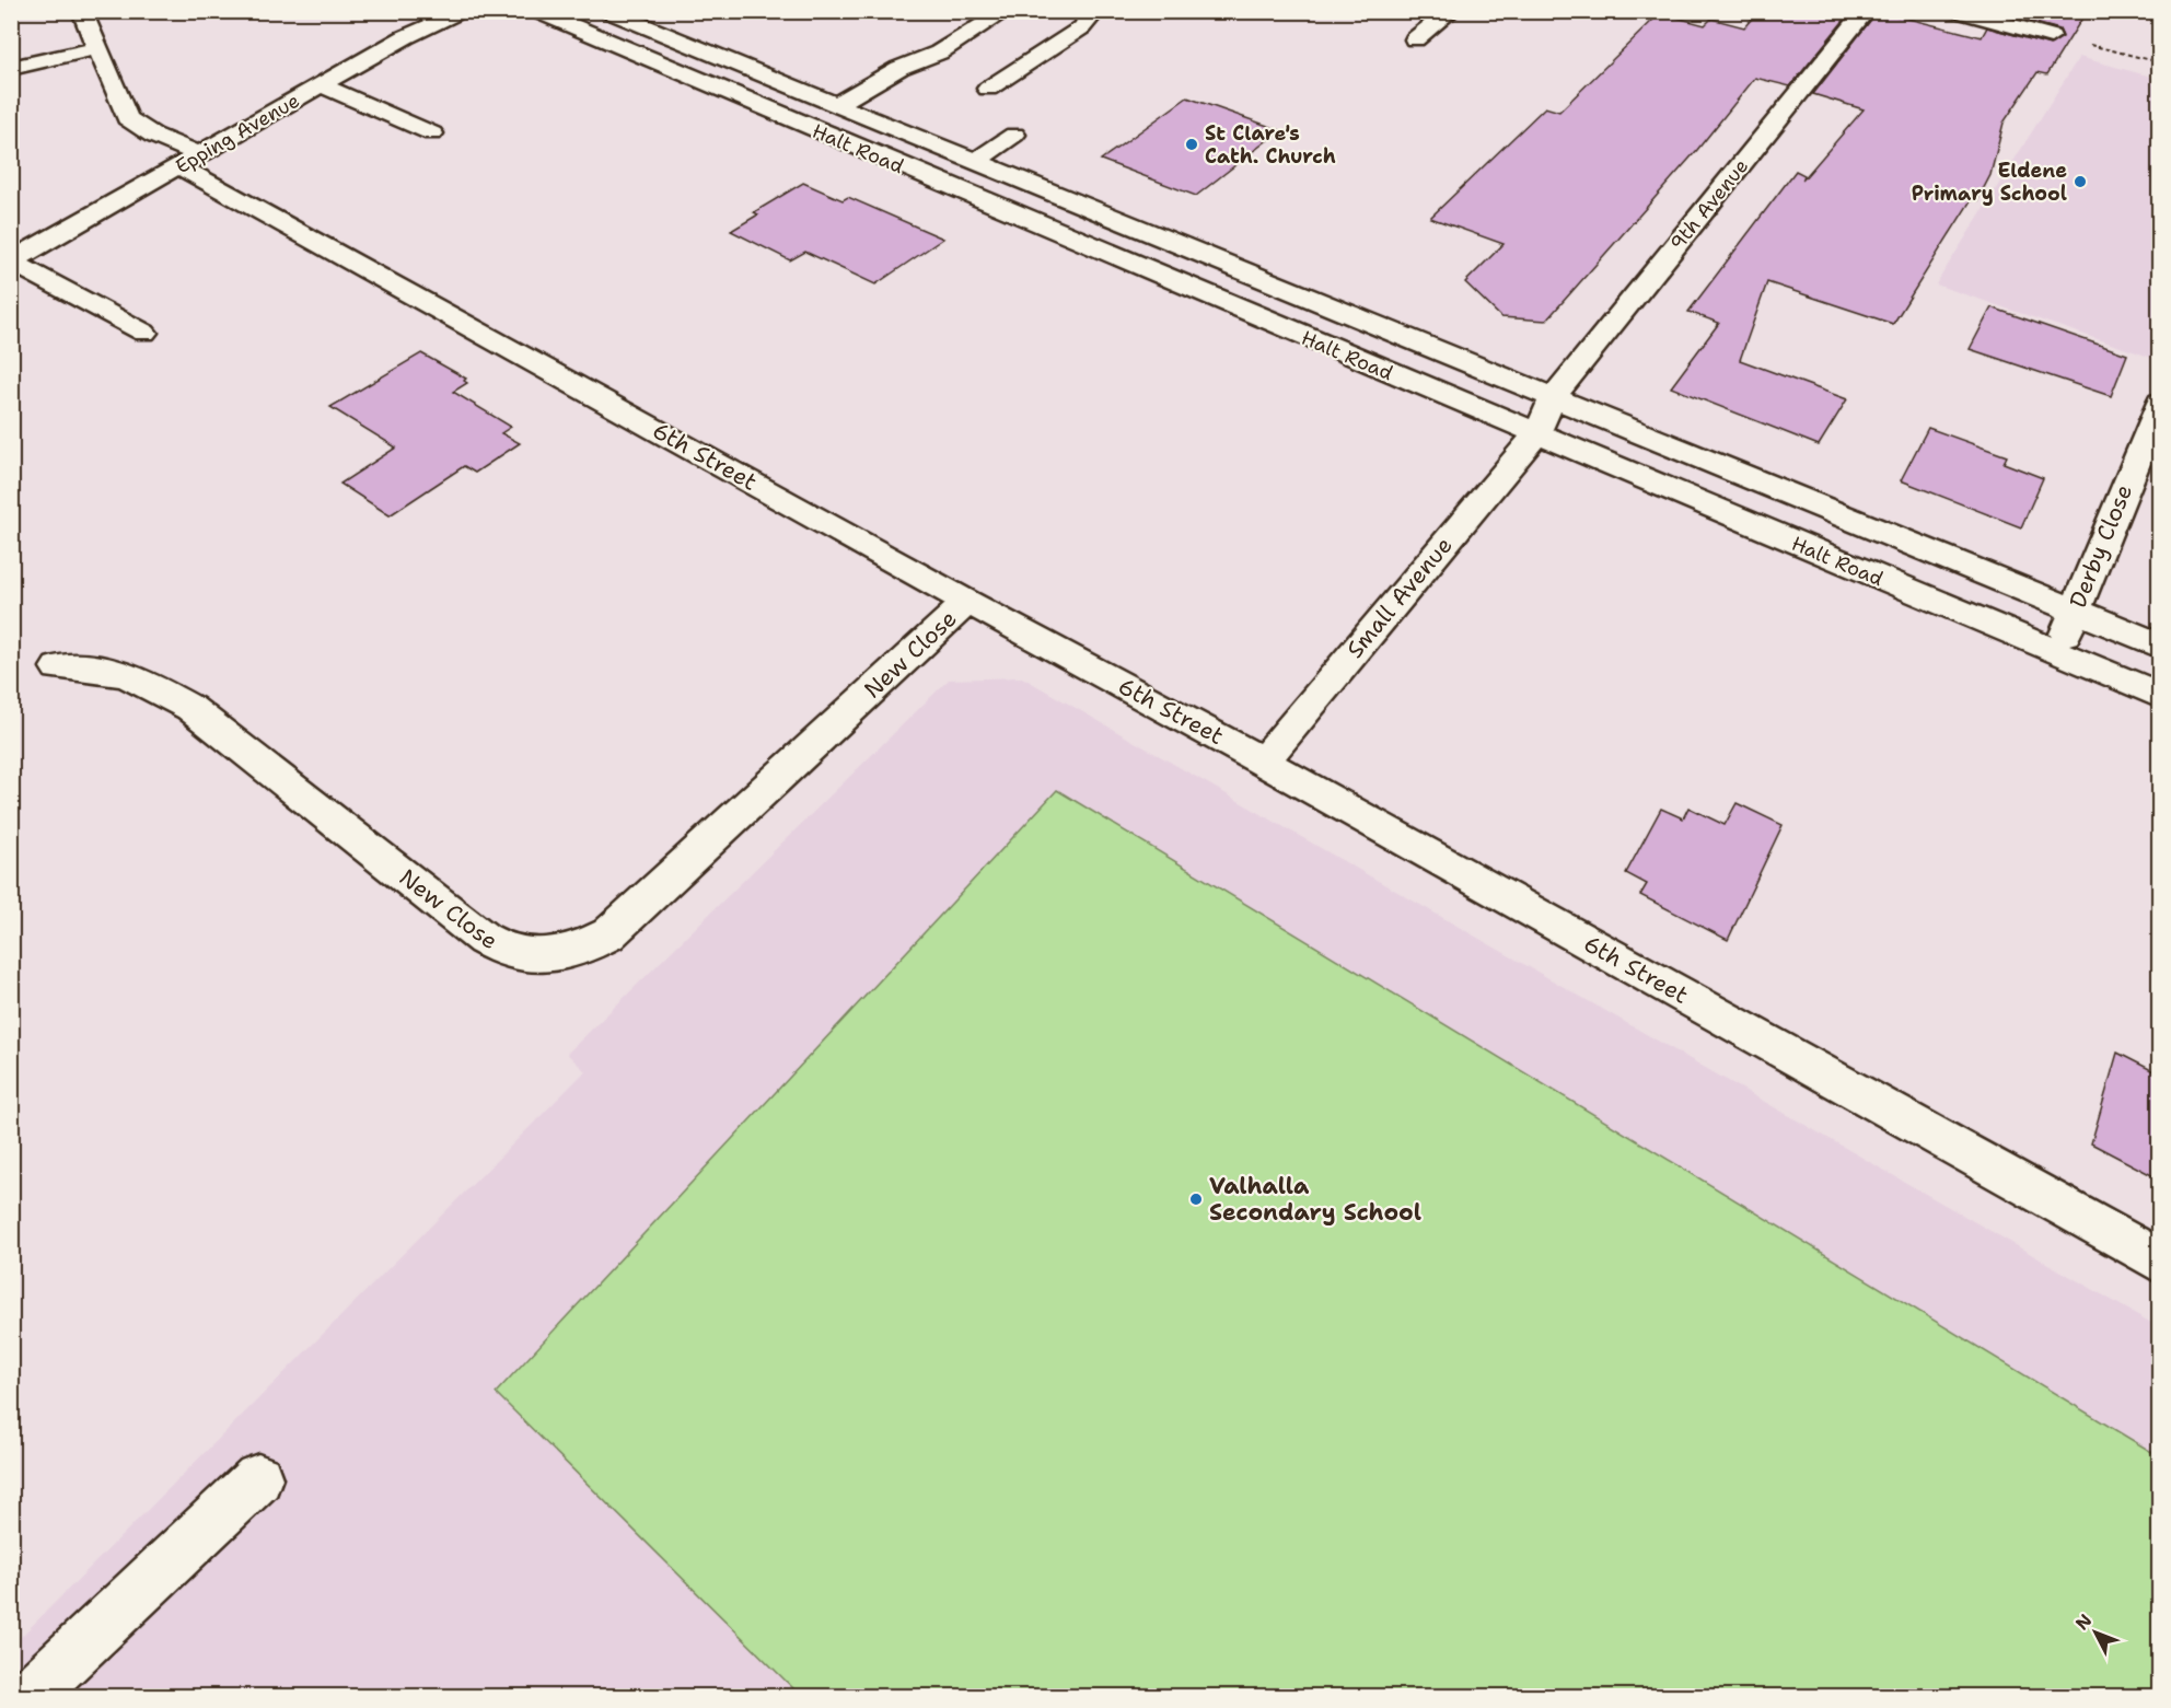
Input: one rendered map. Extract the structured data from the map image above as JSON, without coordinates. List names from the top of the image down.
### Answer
{
  "streets": {
    "street": [
      "Epping Avenue",
      "Halt Road",
      "9th Avenue",
      "6th Street",
      "Derby Close",
      "Small Avenue",
      "New Close"
    ]
  },
  "crossings": [
    ["Epping Avenue", "6th Street"],
    ["Halt Road", "9th Avenue"],
    ["Halt Road", "Derby Close"],
    ["Halt Road", "Small Avenue"],
    ["9th Avenue", "Small Avenue"],
    ["6th Street", "Small Avenue"],
    ["6th Street", "New Close"]
  ],
  "places": ["St Clare's Cath. Church", "Eldene Primary School", "Valhalla Secondary School"],
  "north": "top left"
}
